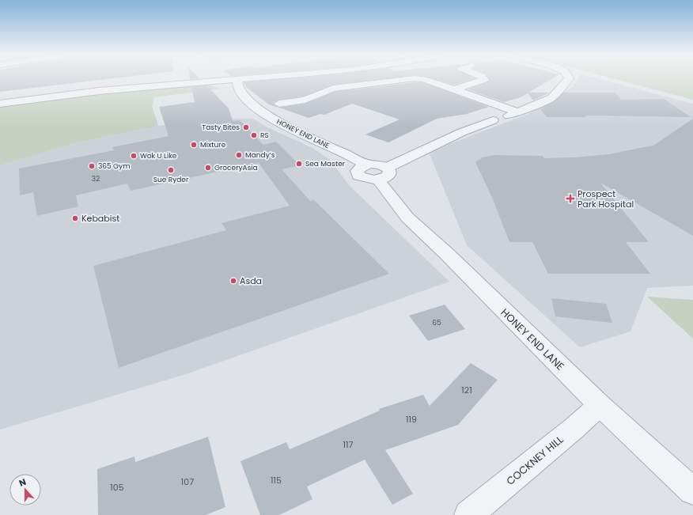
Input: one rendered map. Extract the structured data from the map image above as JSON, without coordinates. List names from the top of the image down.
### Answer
{
  "streets": {
    "street": ["HONEY END LANE", "COCKNEY HILL"]
  },
  "crossings": [
    ["HONEY END LANE", "COCKNEY HILL"]
  ],
  "places": {
    "other": [
      "Tasty Bites",
      "RS",
      "Mixture",
      "Mandy’s",
      "Wok U Like",
      "Sea Master",
      "365 Gym",
      "GroceryAsia",
      "Sue Ryder",
      "Kebabist",
      "Asda"
    ],
    "health": ["Prospect Park Hospital"]
  },
  "house_numbers": [
    "32",
    "65",
    "121",
    "119",
    "117",
    "115",
    "107",
    "105"
  ],
  "north": "top"
}
